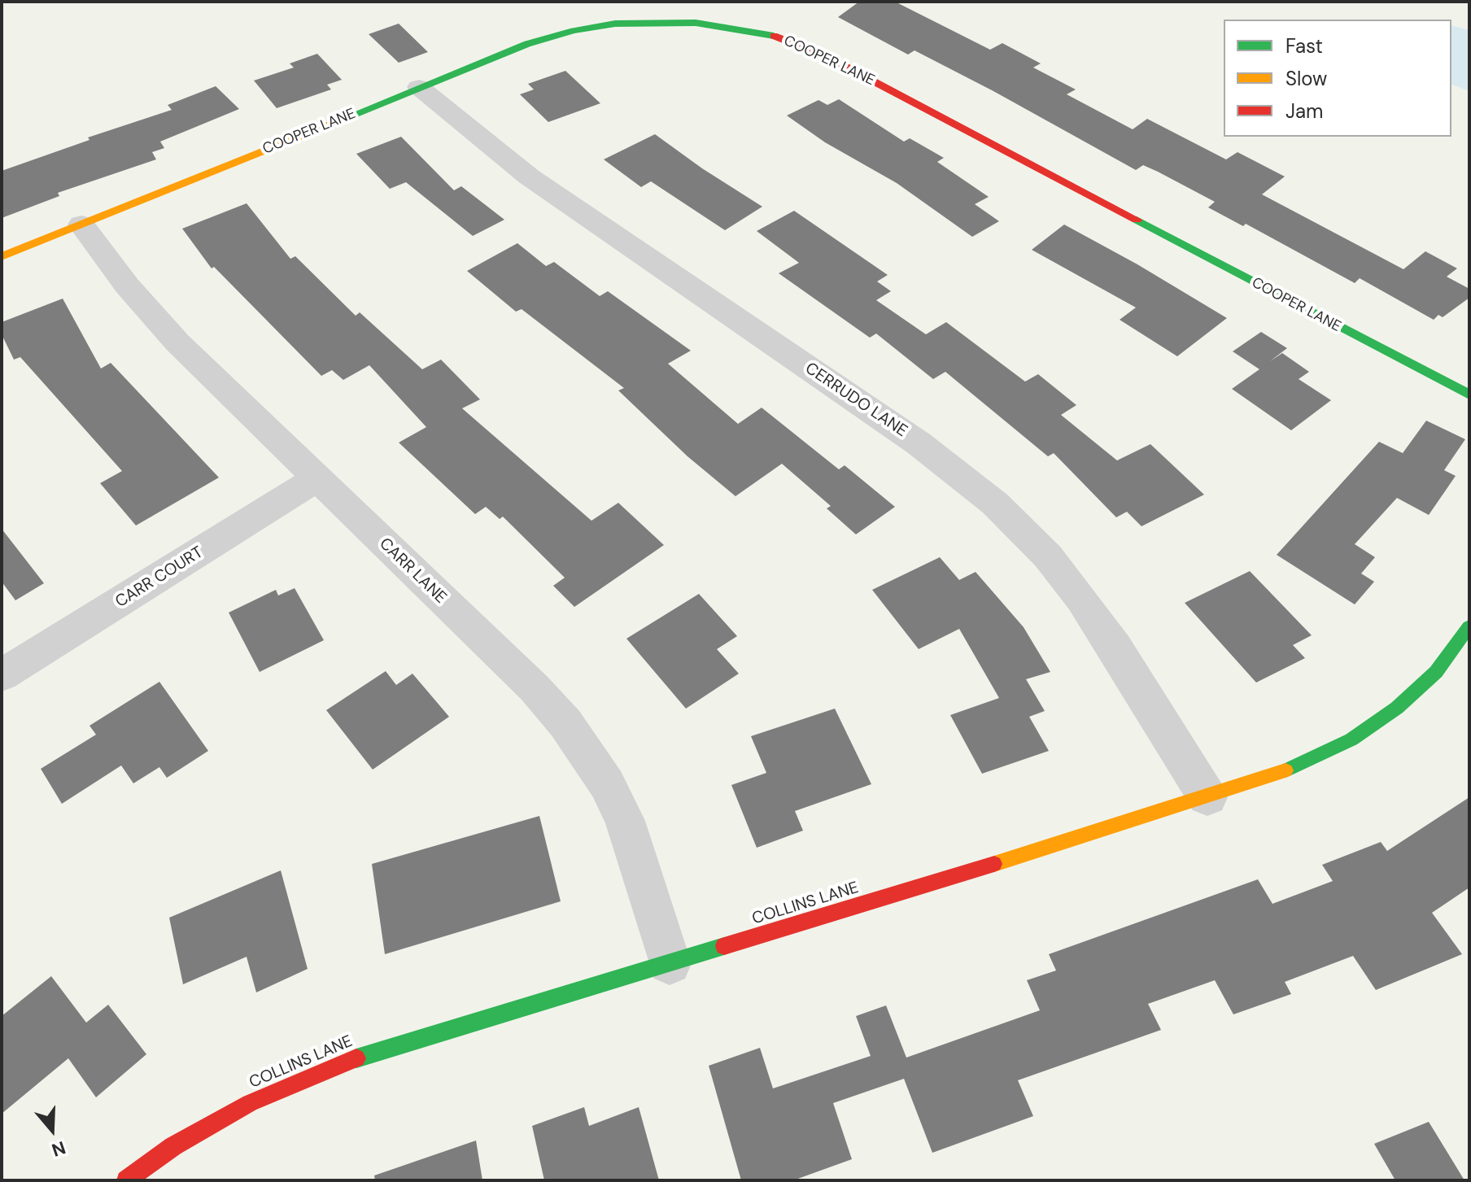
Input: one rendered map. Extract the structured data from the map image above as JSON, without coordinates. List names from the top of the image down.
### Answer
{
  "streets": {
    "street": [
      "COOPER LANE",
      "CERRUDO LANE",
      "CARR LANE",
      "CARR COURT",
      "COLLINS LANE"
    ]
  },
  "crossings": [
    ["COOPER LANE", "CERRUDO LANE"],
    ["COOPER LANE", "CARR LANE"],
    ["CERRUDO LANE", "COLLINS LANE"],
    ["CARR LANE", "CARR COURT"],
    ["CARR LANE", "COLLINS LANE"]
  ],
  "legend": ["Fast", "Slow", "Jam"],
  "north": "bottom"
}
